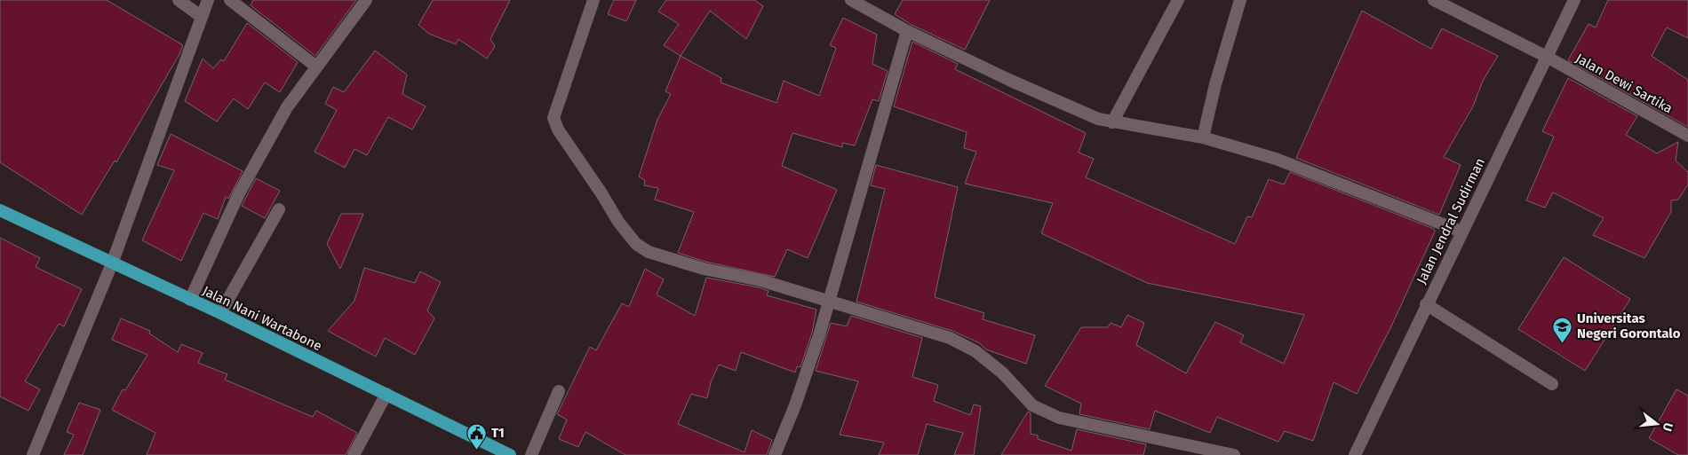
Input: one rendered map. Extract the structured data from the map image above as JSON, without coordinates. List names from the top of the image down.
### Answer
{
  "streets": {
    "main road": ["Jalan Nani Wartabone"],
    "street": ["Jalan Dewi Sartika", "Jalan Jendral Sudirman"]
  },
  "crossings": [
    ["Jalan Dewi Sartika", "Jalan Jendral Sudirman"]
  ],
  "places": {
    "school or university": ["Universitas Negeri Gorontalo"],
    "public building": ["T1"]
  },
  "north": "right"
}
